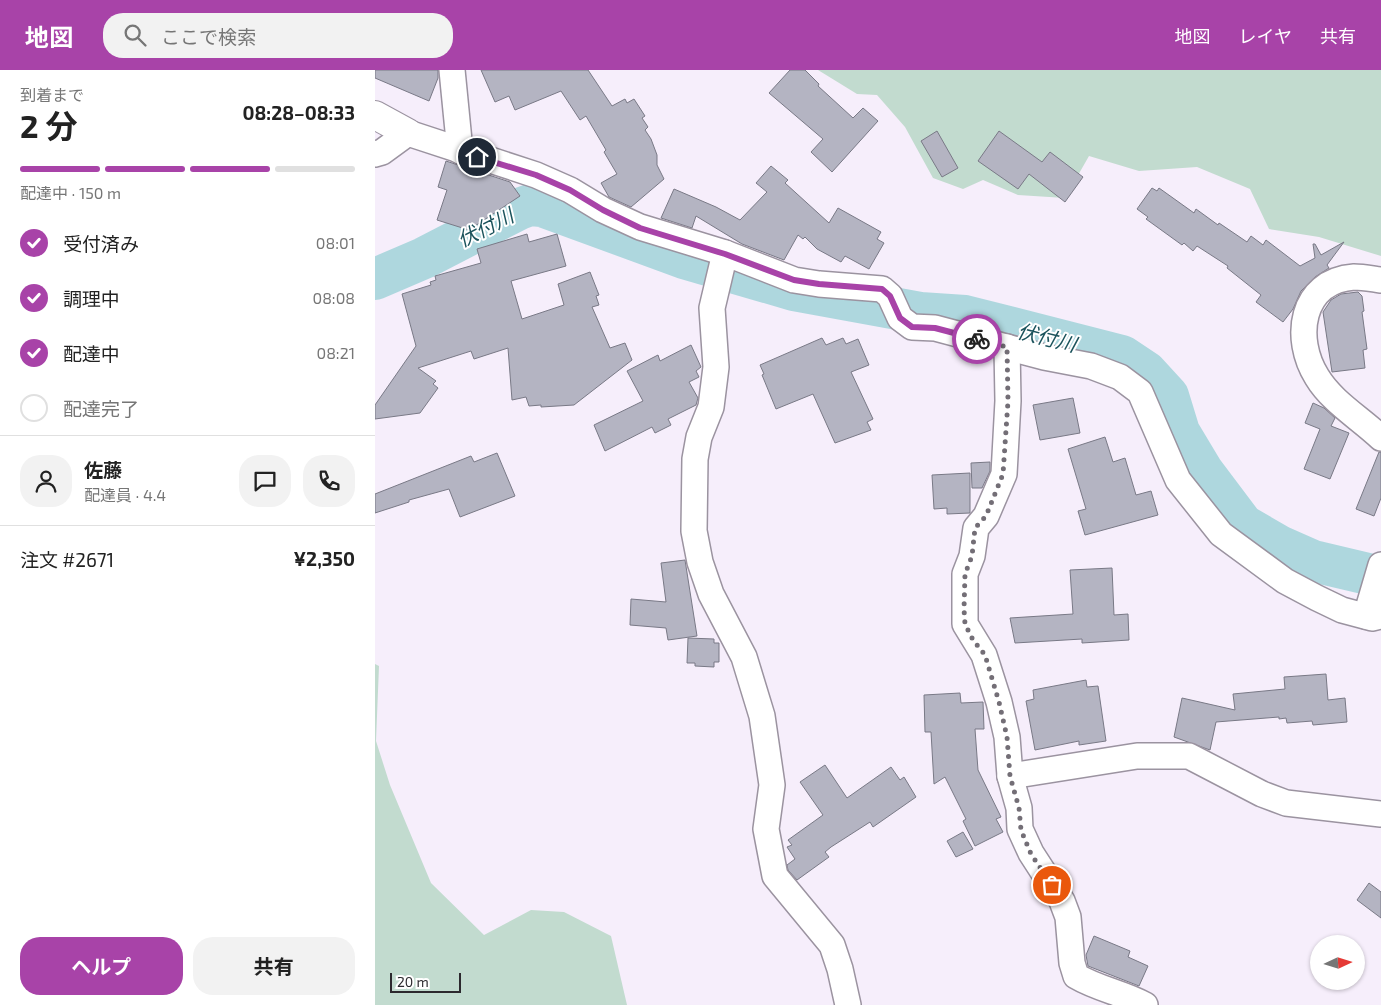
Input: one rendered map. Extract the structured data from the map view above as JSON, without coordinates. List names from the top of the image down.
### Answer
{
  "water": ["伏付川"],
  "scale_bar": "20 m",
  "north": "right",
  "page": {
    "header": "地図",
    "search": "ここで検索",
    "nav": ["地図", "レイヤ", "共有"],
    "heading": ["2 分", "到着まで", "08:28–08:33"],
    "panel": [
      "佐藤",
      "配達員 · 4.4",
      "注文 #2671",
      "¥2,350"
    ],
    "bar": "配達中 · 150 m",
    "list": [
      ["受付済み", "08:01"],
      ["調理中", "08:08"],
      ["配達中", "08:21"],
      "配達完了"
    ],
    "buttons": ["ヘルプ", "共有"],
    "scale": "20 m"
  }
}
